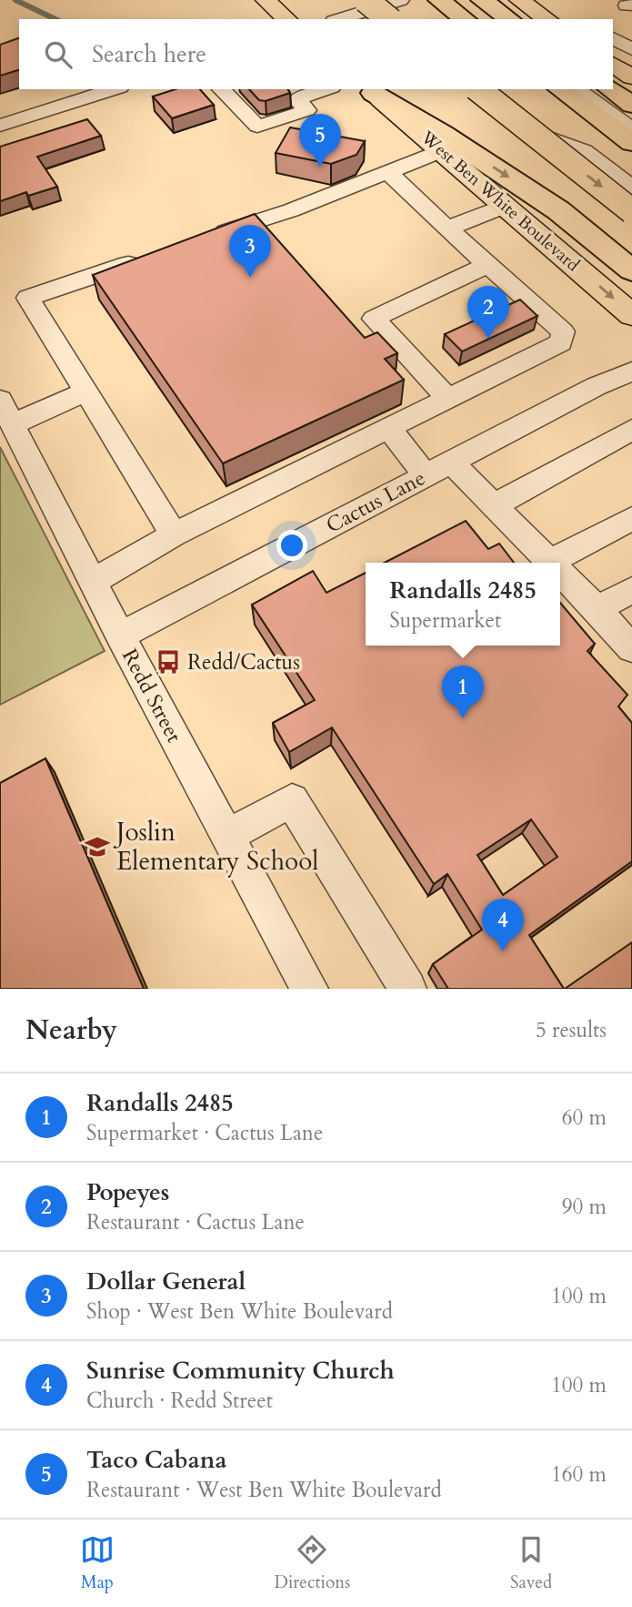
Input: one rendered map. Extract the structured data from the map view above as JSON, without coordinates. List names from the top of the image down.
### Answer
{
  "streets": {
    "main road": ["West Ben White Boulevard"],
    "street": ["Cactus Lane", "Redd Street"]
  },
  "crossings": [
    ["Cactus Lane", "Redd Street"]
  ],
  "one_way": ["West Ben White Boulevard"],
  "places": {
    "bus stop": ["Redd/Cactus"],
    "school or university": ["Joslin Elementary School"]
  },
  "page": {
    "search": "Search here",
    "pins": [
      "5",
      "3",
      "2",
      "1",
      "4"
    ],
    "popup": ["Randalls 2485", "Supermarket"],
    "heading": ["Nearby", "5 results"],
    "list": [
      {
        "mark": "1",
        "name": "Randalls 2485",
        "note": "Supermarket · Cactus Lane",
        "value": "60 m"
      },
      {
        "mark": "2",
        "name": "Popeyes",
        "note": "Restaurant · Cactus Lane",
        "value": "90 m"
      },
      {
        "mark": "3",
        "name": "Dollar General",
        "note": "Shop · West Ben White Boulevard",
        "value": "100 m"
      },
      {
        "mark": "4",
        "name": "Sunrise Community Church",
        "note": "Church · Redd Street",
        "value": "100 m"
      },
      {
        "mark": "5",
        "name": "Taco Cabana",
        "note": "Restaurant · West Ben White Boulevard",
        "value": "160 m"
      }
    ],
    "nav": ["Map", "Directions", "Saved"]
  }
}
